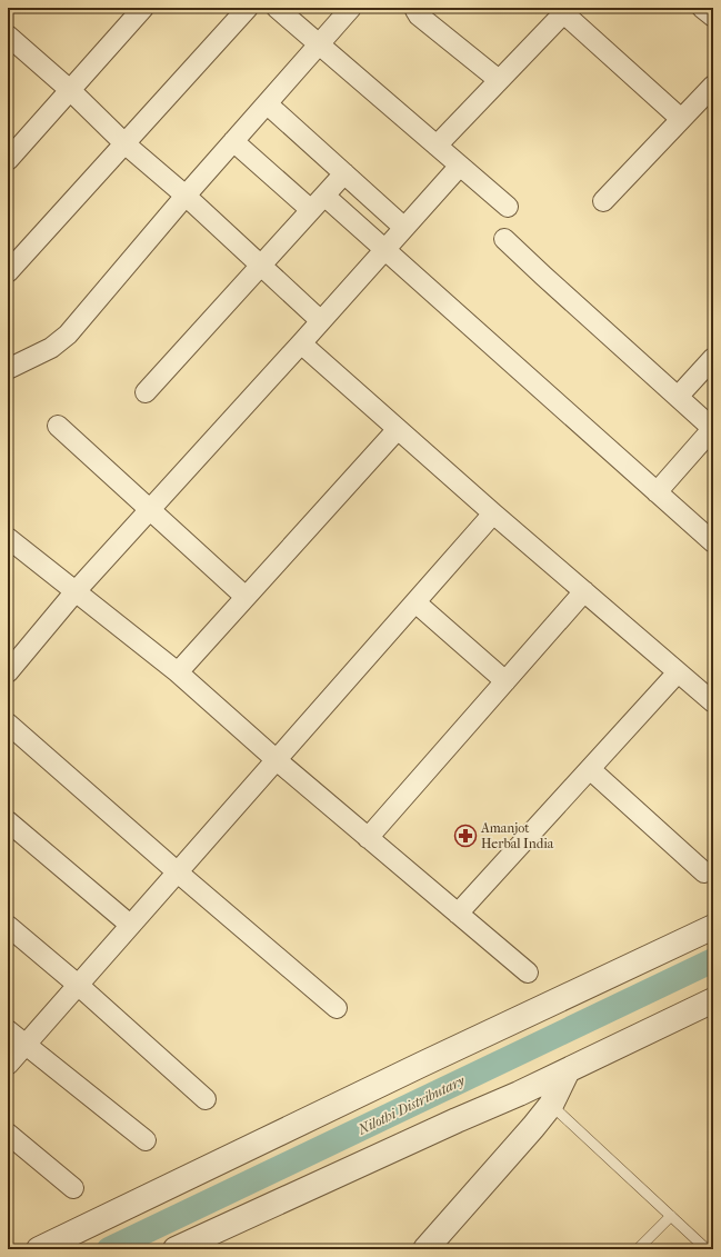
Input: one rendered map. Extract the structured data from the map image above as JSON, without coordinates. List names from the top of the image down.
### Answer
{
  "water": ["Nilothi Distributary"],
  "places": {
    "pharmacy": ["Amanjot Herbal India"]
  }
}
